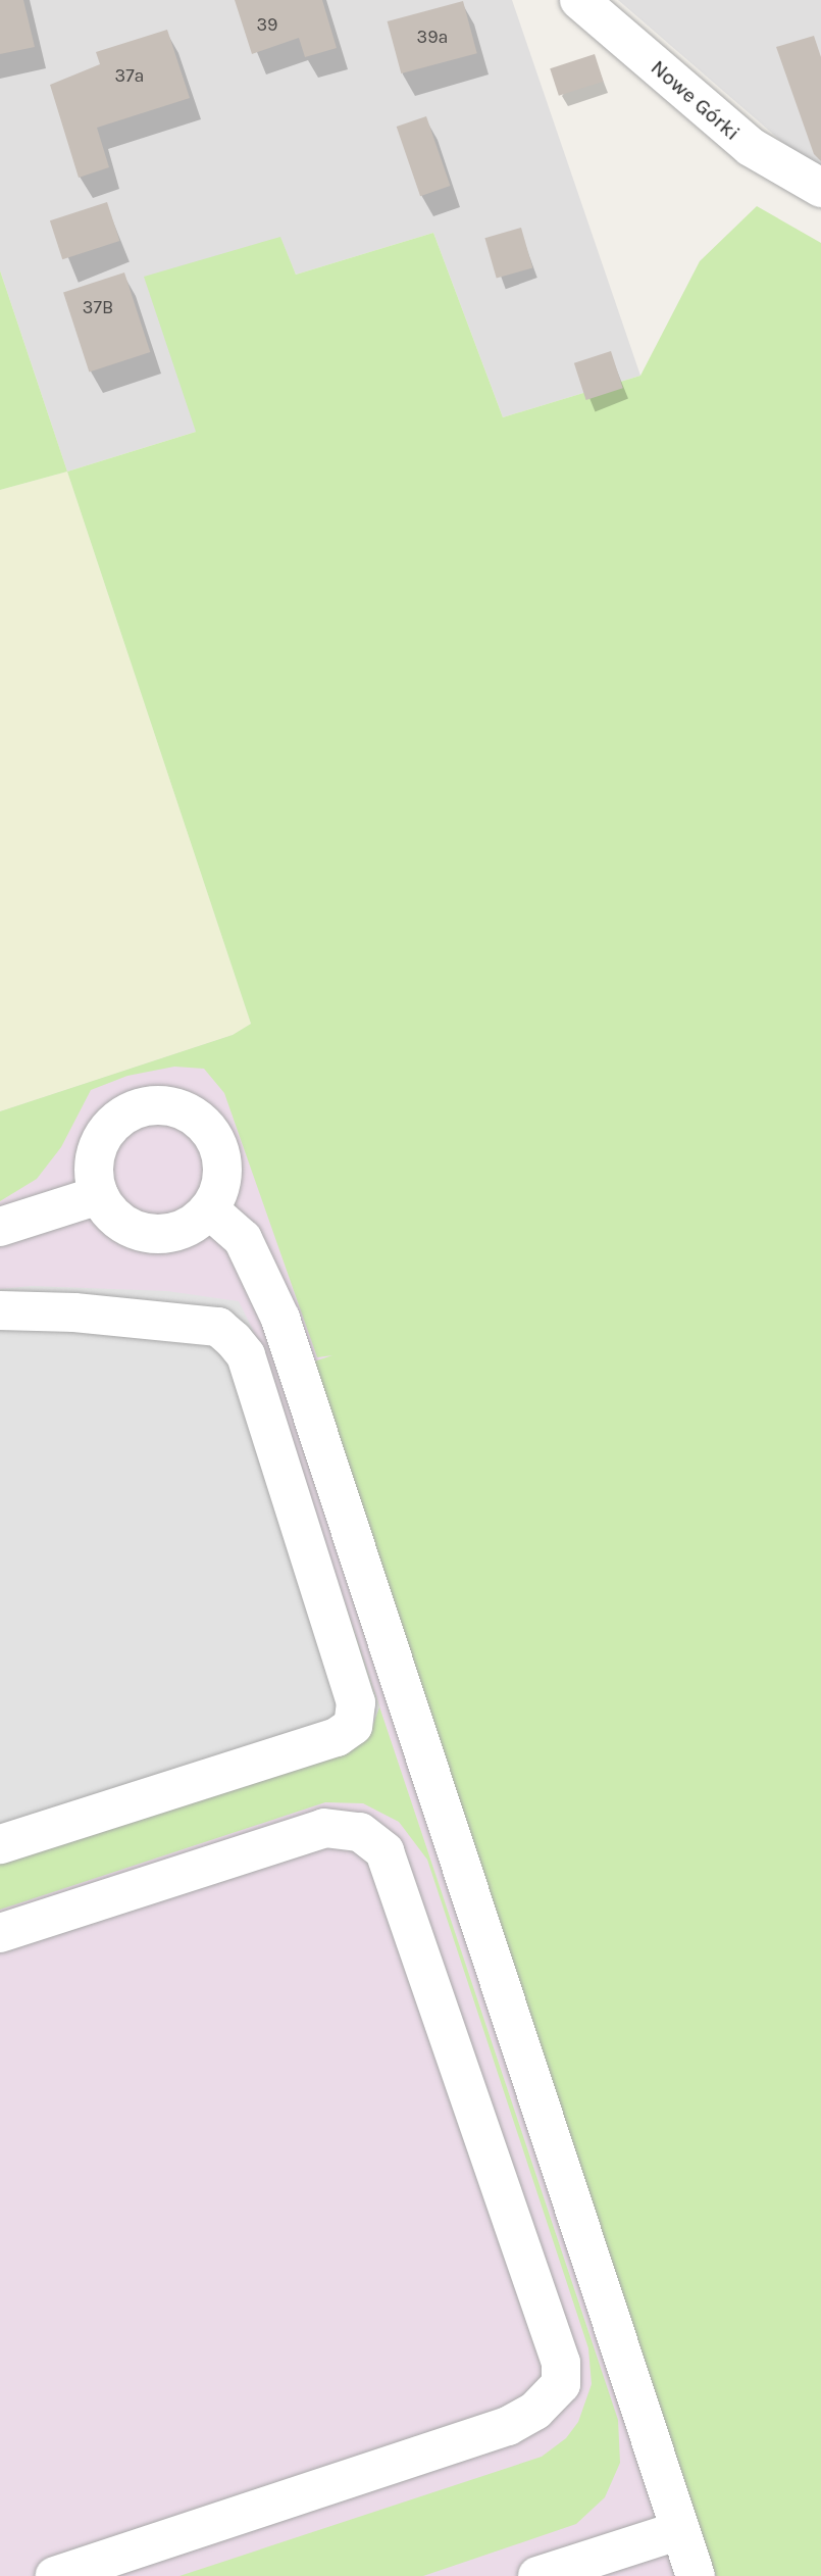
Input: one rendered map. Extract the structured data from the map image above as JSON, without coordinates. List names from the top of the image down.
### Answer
{
  "streets": {
    "street": ["Nowe Górki"]
  },
  "house_numbers": [
    "39",
    "39a",
    "37a",
    "37B"
  ]
}
